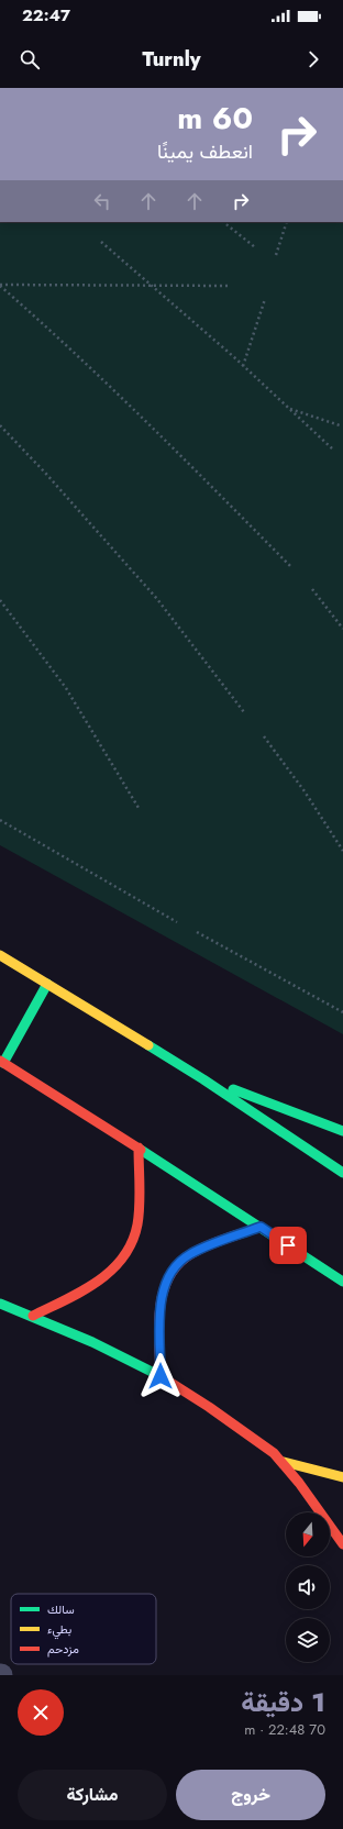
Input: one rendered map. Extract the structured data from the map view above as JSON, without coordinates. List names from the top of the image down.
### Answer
{
  "legend": ["سالك", "بطيء", "مزدحم"],
  "north": "bottom",
  "page": {
    "status": "22:47",
    "header": "Turnly",
    "turn": ["60 m", "انعطف يمينًا"],
    "heading": ["1 دقيقة", "70 m · 22:48"],
    "buttons": ["خروج", "مشاركة"]
  }
}
